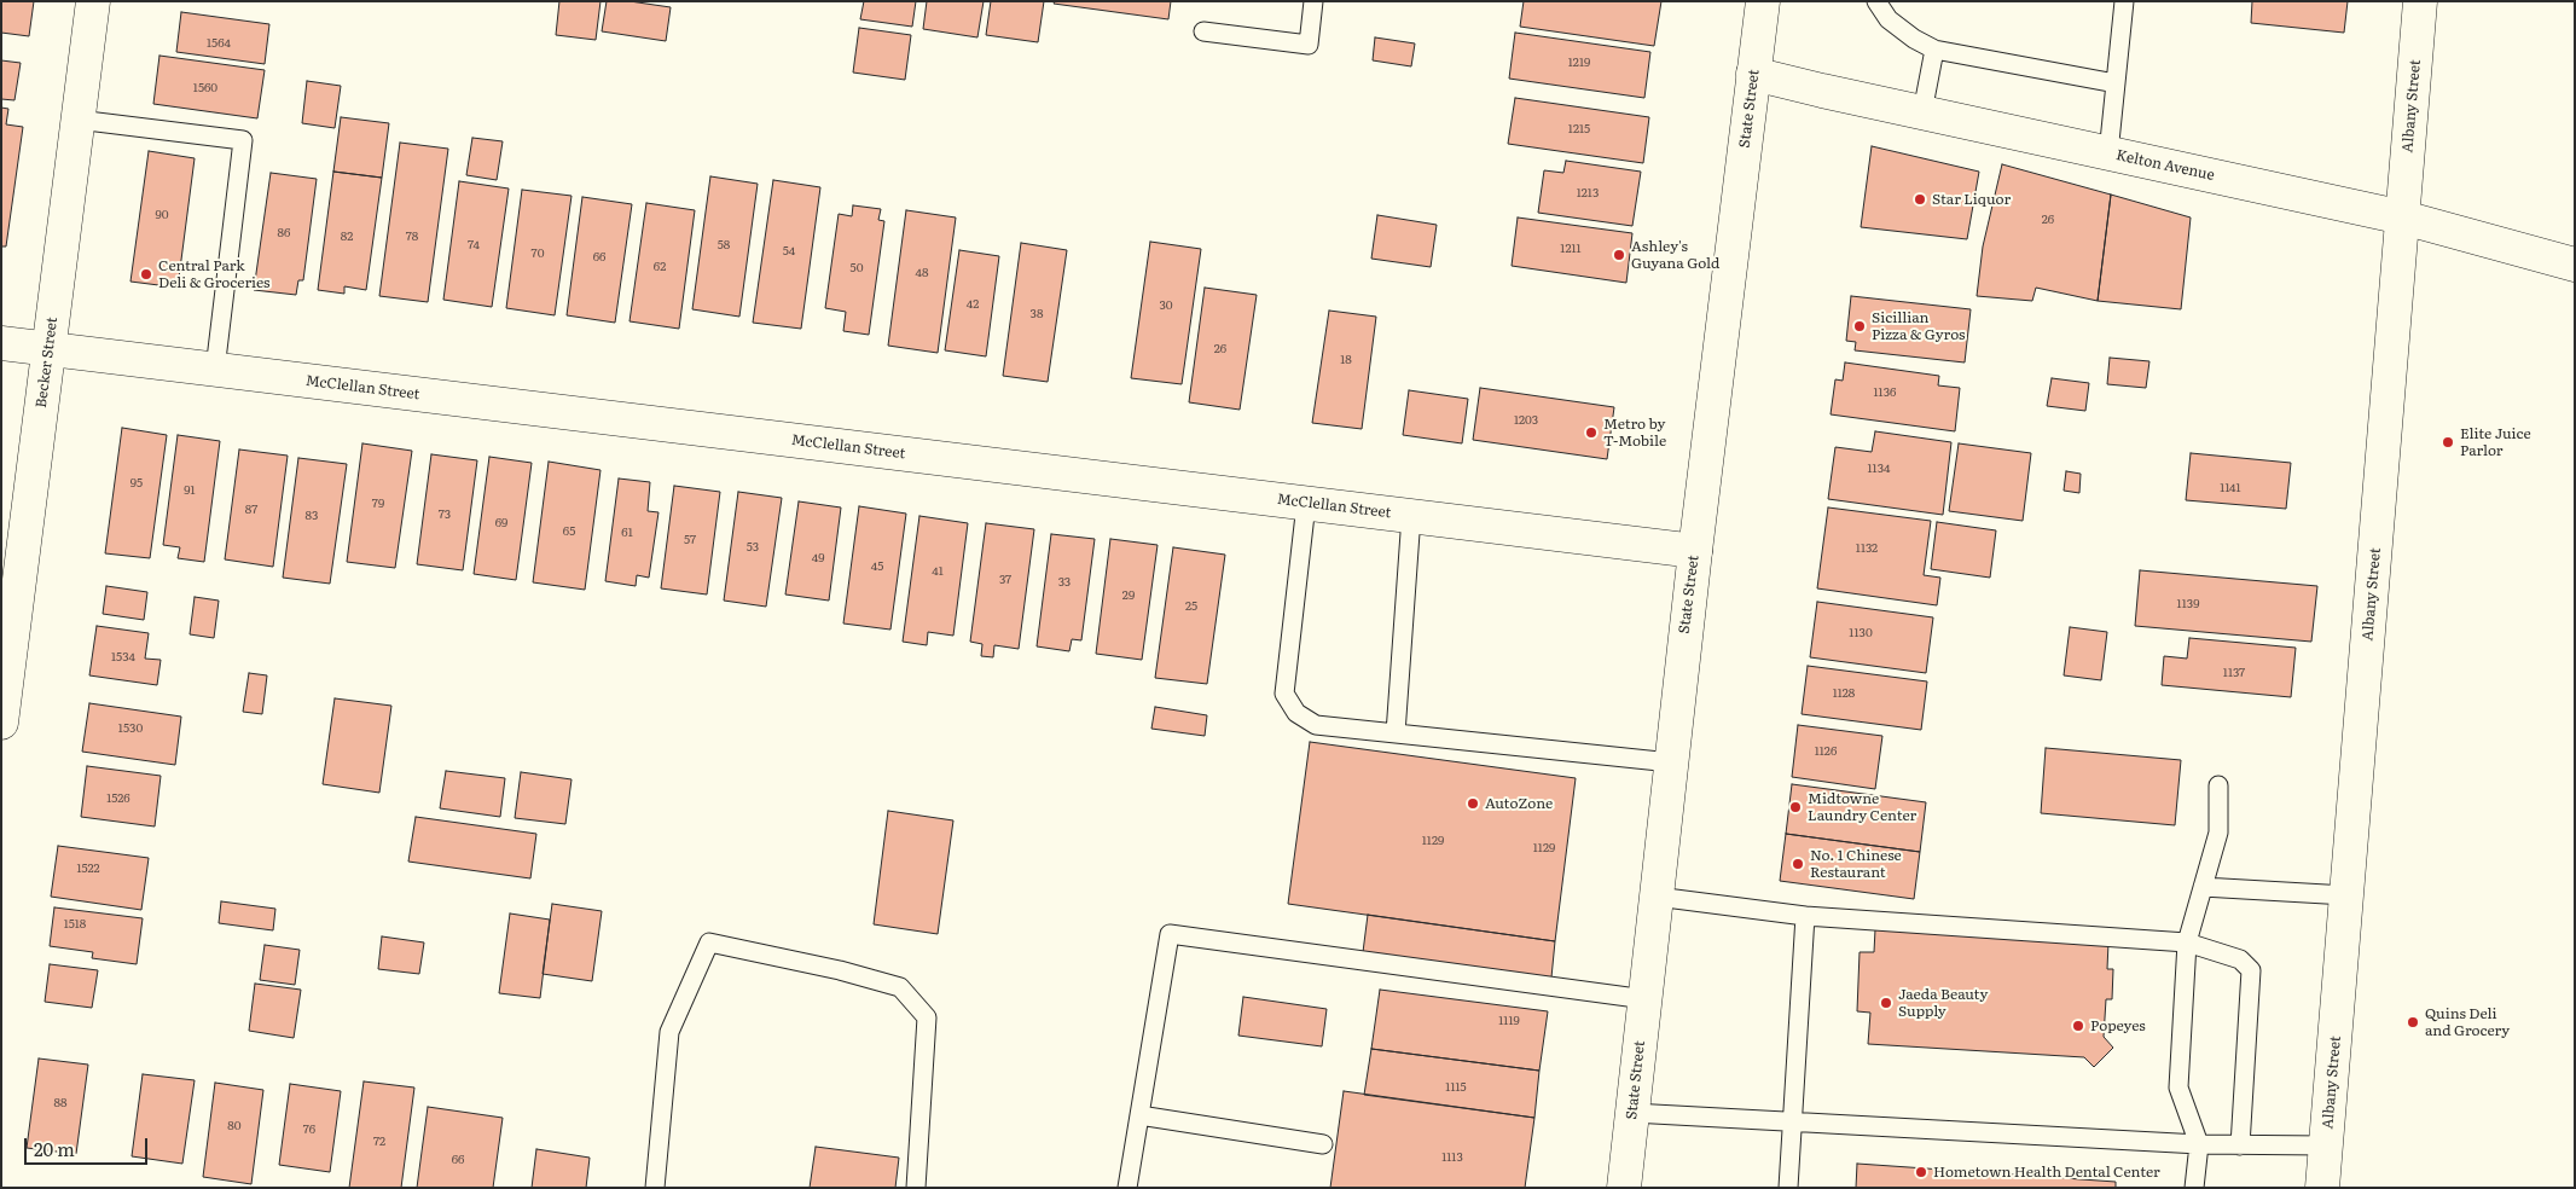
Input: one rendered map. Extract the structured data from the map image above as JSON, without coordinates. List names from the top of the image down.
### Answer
{
  "streets": {
    "street": [
      "Albany Street",
      "State Street",
      "Kelton Avenue",
      "Becker Street",
      "McClellan Street"
    ]
  },
  "crossings": [
    ["Albany Street", "Kelton Avenue"],
    ["State Street", "Kelton Avenue"],
    ["State Street", "McClellan Street"],
    ["Becker Street", "McClellan Street"]
  ],
  "places": [
    "Star Liquor",
    "Ashley's Guyana Gold",
    "Central Park Deli & Groceries",
    "Sicillian Pizza & Gyros",
    "Metro by T-Mobile",
    "Elite Juice Parlor",
    "AutoZone",
    "Midtowne Laundry Center",
    "No. 1 Chinese Restaurant",
    "Jaeda Beauty Supply",
    "Quins Deli and Grocery",
    "Popeyes",
    "Hometown Health Dental Center"
  ],
  "house_numbers": [
    "1564",
    "1219",
    "1560",
    "1215",
    "1213",
    "90",
    "26",
    "86",
    "82",
    "78",
    "74",
    "58",
    "1211",
    "54",
    "70",
    "66",
    "62",
    "50",
    "48",
    "42",
    "30",
    "38",
    "26",
    "18",
    "1136",
    "1203",
    "1134",
    "95",
    "1141",
    "91",
    "79",
    "87",
    "73",
    "83",
    "69",
    "65",
    "61",
    "57",
    "53",
    "1132",
    "49",
    "45",
    "41",
    "37",
    "33",
    "29",
    "1139",
    "25",
    "1130",
    "1534",
    "1137",
    "1128",
    "1530",
    "1126",
    "1526",
    "1129",
    "1129",
    "1522",
    "1518",
    "1119",
    "1115",
    "88",
    "80",
    "76",
    "72",
    "1113",
    "66"
  ],
  "scale_bar": "20 m"
}
